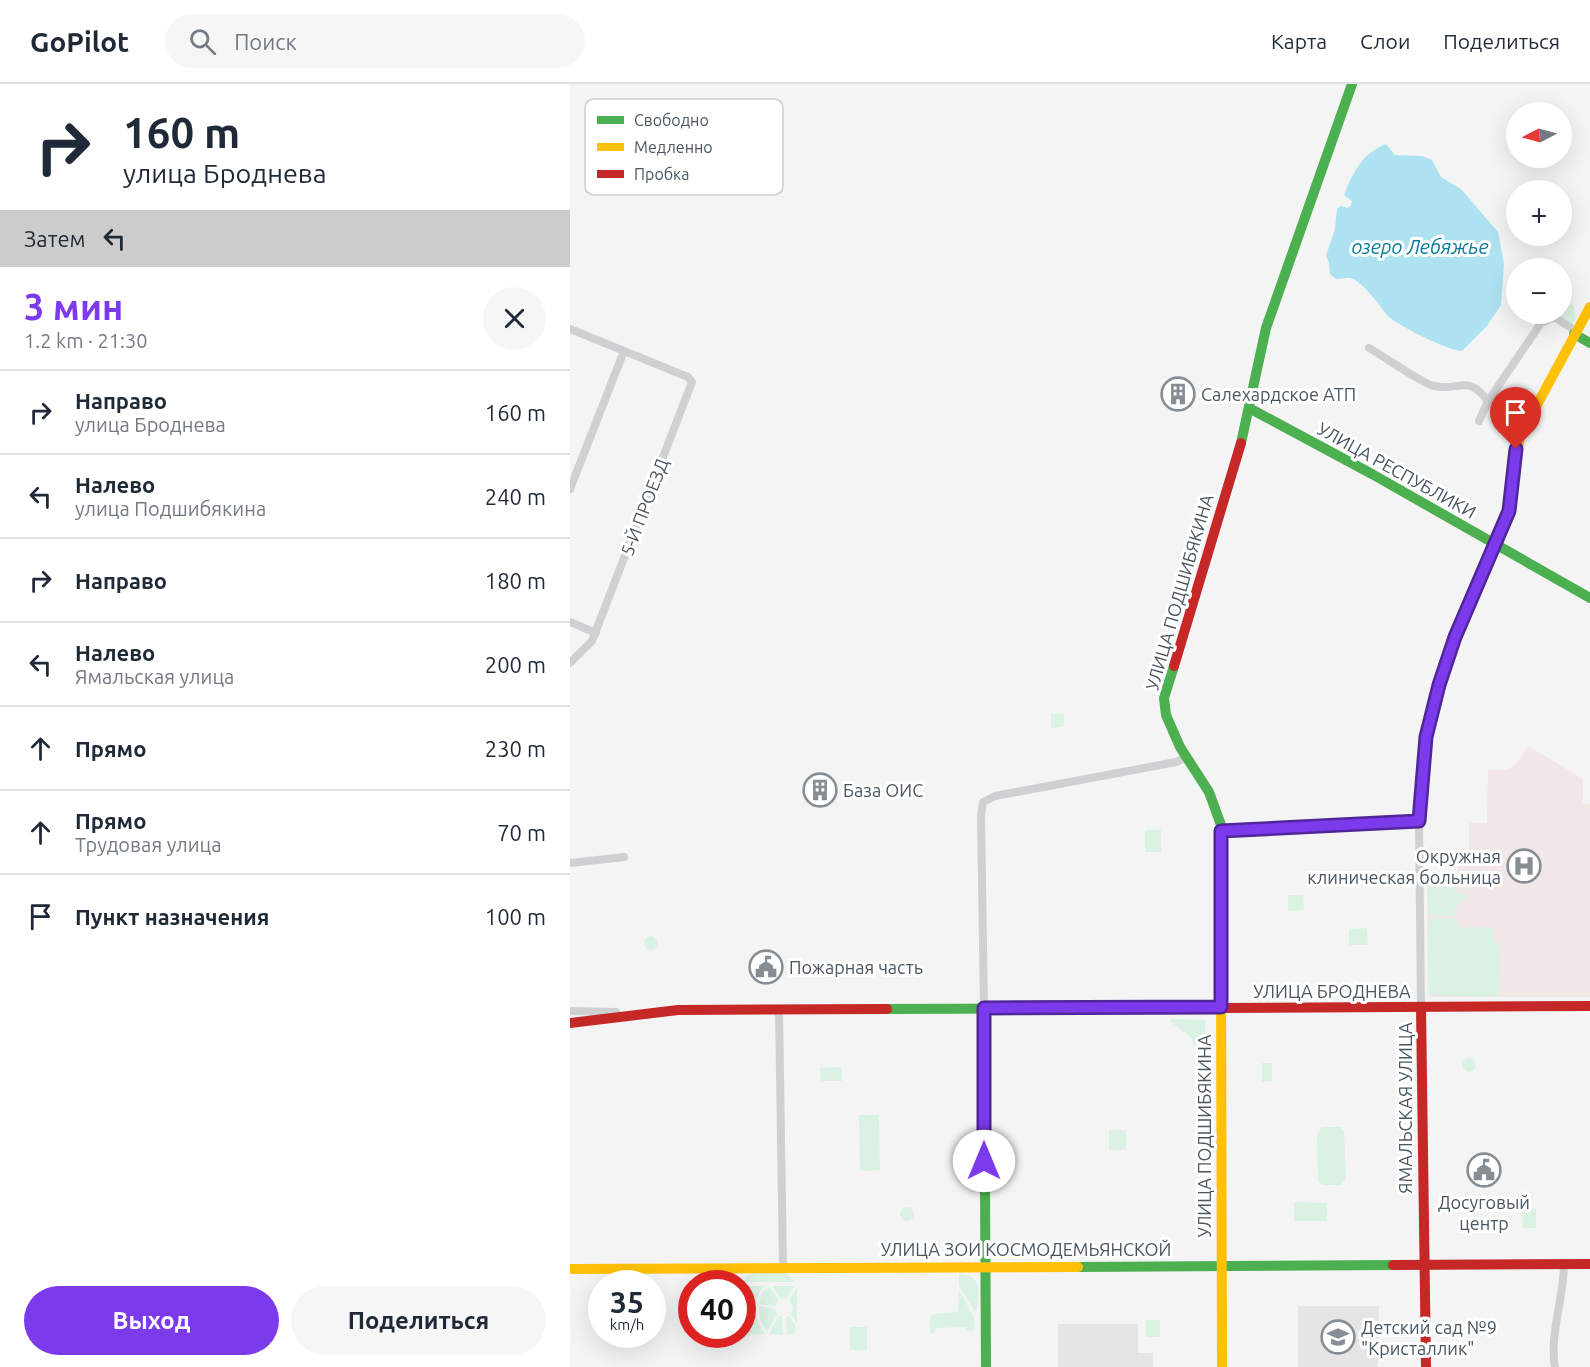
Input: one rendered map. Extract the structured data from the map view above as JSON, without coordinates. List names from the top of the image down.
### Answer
{
  "streets": {
    "main road": [
      "УЛИЦА РЕСПУБЛИКИ",
      "УЛИЦА ПОДШИБЯКИНА",
      "УЛИЦА БРОДНЕВА",
      "ЯМАЛЬСКАЯ УЛИЦА",
      "УЛИЦА ЗОИ КОСМОДЕМЬЯНСКОЙ"
    ],
    "street": ["5-Й ПРОЕЗД"]
  },
  "crossings": [
    ["УЛИЦА РЕСПУБЛИКИ", "УЛИЦА ПОДШИБЯКИНА"],
    ["УЛИЦА РЕСПУБЛИКИ", "ЯМАЛЬСКАЯ УЛИЦА"],
    ["УЛИЦА ПОДШИБЯКИНА", "УЛИЦА БРОДНЕВА"],
    ["УЛИЦА ПОДШИБЯКИНА", "УЛИЦА ЗОИ КОСМОДЕМЬЯНСКОЙ"],
    ["УЛИЦА БРОДНЕВА", "ЯМАЛЬСКАЯ УЛИЦА"],
    ["ЯМАЛЬСКАЯ УЛИЦА", "УЛИЦА ЗОИ КОСМОДЕМЬЯНСКОЙ"]
  ],
  "water": ["озеро Лебяжье"],
  "places": {
    "building": ["Салехардское АТП", "База ОИС"],
    "hospital": ["Окружная клиническая больница"],
    "public building": ["Пожарная часть", "Досуговый центр"],
    "school or university": ["Детский сад №9 \"Кристаллик\""]
  },
  "legend": ["Свободно", "Медленно", "Пробка"],
  "north": "left",
  "page": {
    "header": "GoPilot",
    "search": "Поиск",
    "nav": ["Карта", "Слои", "Поделиться"],
    "turn": ["160 m", "улица Броднева"],
    "map_buttons": ["+", "−"],
    "then": "Затем",
    "heading": ["3 мин", "1.2 km · 21:30"],
    "list": [
      {
        "name": "Направо",
        "note": "улица Броднева",
        "value": "160 m"
      },
      {
        "name": "Налево",
        "note": "улица Подшибякина",
        "value": "240 m"
      },
      {
        "name": "Направо",
        "value": "180 m"
      },
      {
        "name": "Налево",
        "note": "Ямальская улица",
        "value": "200 m"
      },
      {
        "name": "Прямо",
        "value": "230 m"
      },
      {
        "name": "Прямо",
        "note": "Трудовая улица",
        "value": "70 m"
      },
      {
        "name": "Пункт назначения",
        "value": "100 m"
      }
    ],
    "speed": "35 km/h",
    "limit": "40",
    "buttons": ["Выход", "Поделиться"]
  }
}
